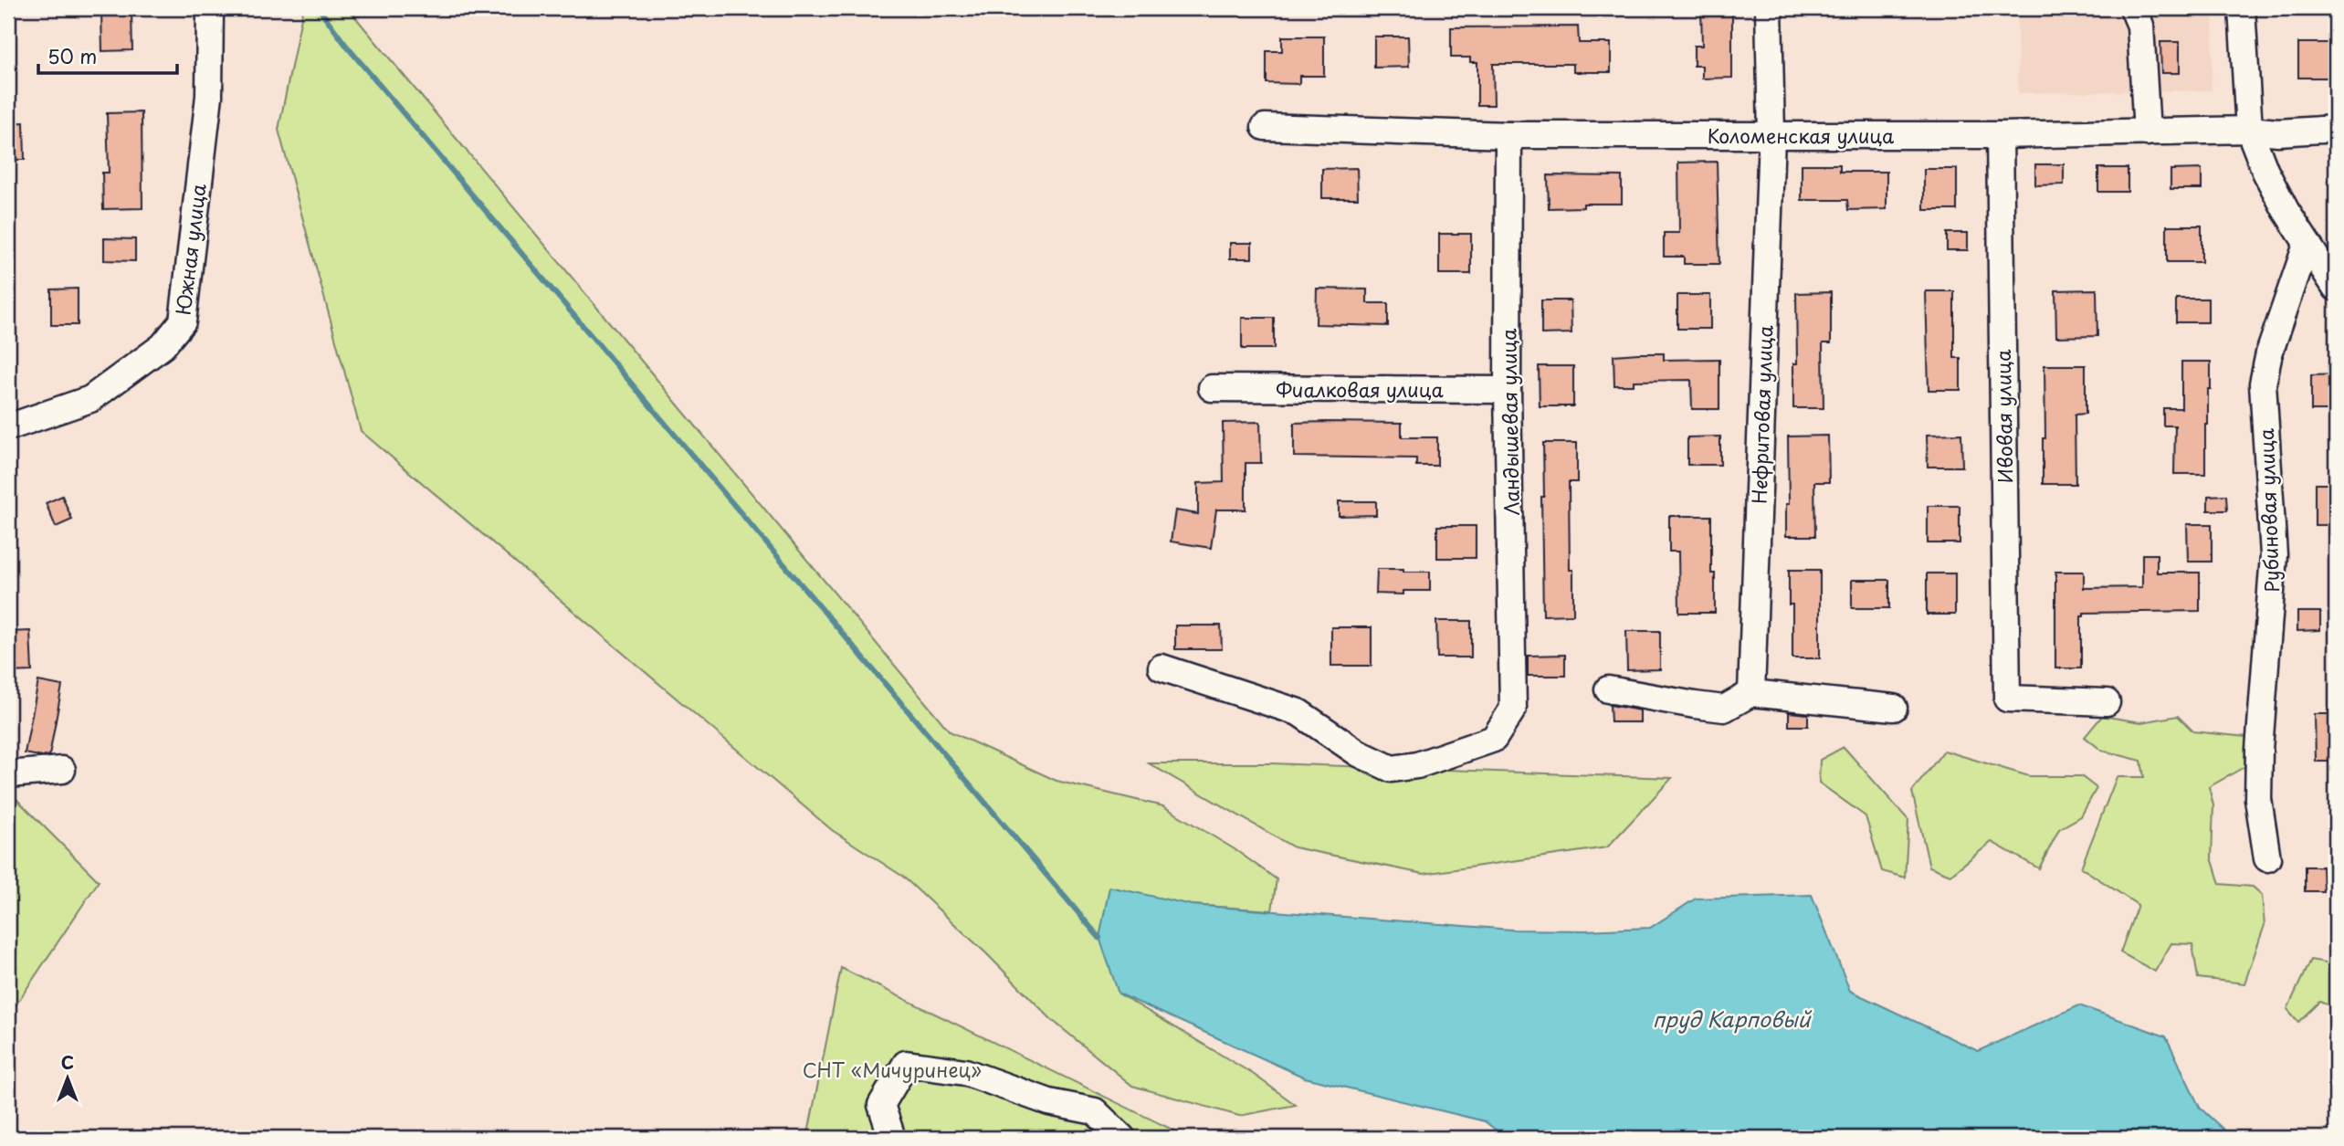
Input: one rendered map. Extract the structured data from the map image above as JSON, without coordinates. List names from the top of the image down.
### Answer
{
  "streets": {
    "street": [
      "Коломенская улица",
      "Южная улица",
      "Фиалковая улица",
      "Нефритовая улица",
      "Ивовая улица",
      "Ландышевая улица",
      "Рубиновая улица"
    ]
  },
  "crossings": [
    ["Коломенская улица", "Нефритовая улица"],
    ["Коломенская улица", "Ивовая улица"],
    ["Коломенская улица", "Ландышевая улица"],
    ["Фиалковая улица", "Ландышевая улица"]
  ],
  "water": ["пруд Карповый"],
  "parks": ["СНТ «Мичуринец»"],
  "scale_bar": "50 m",
  "north": "top"
}
